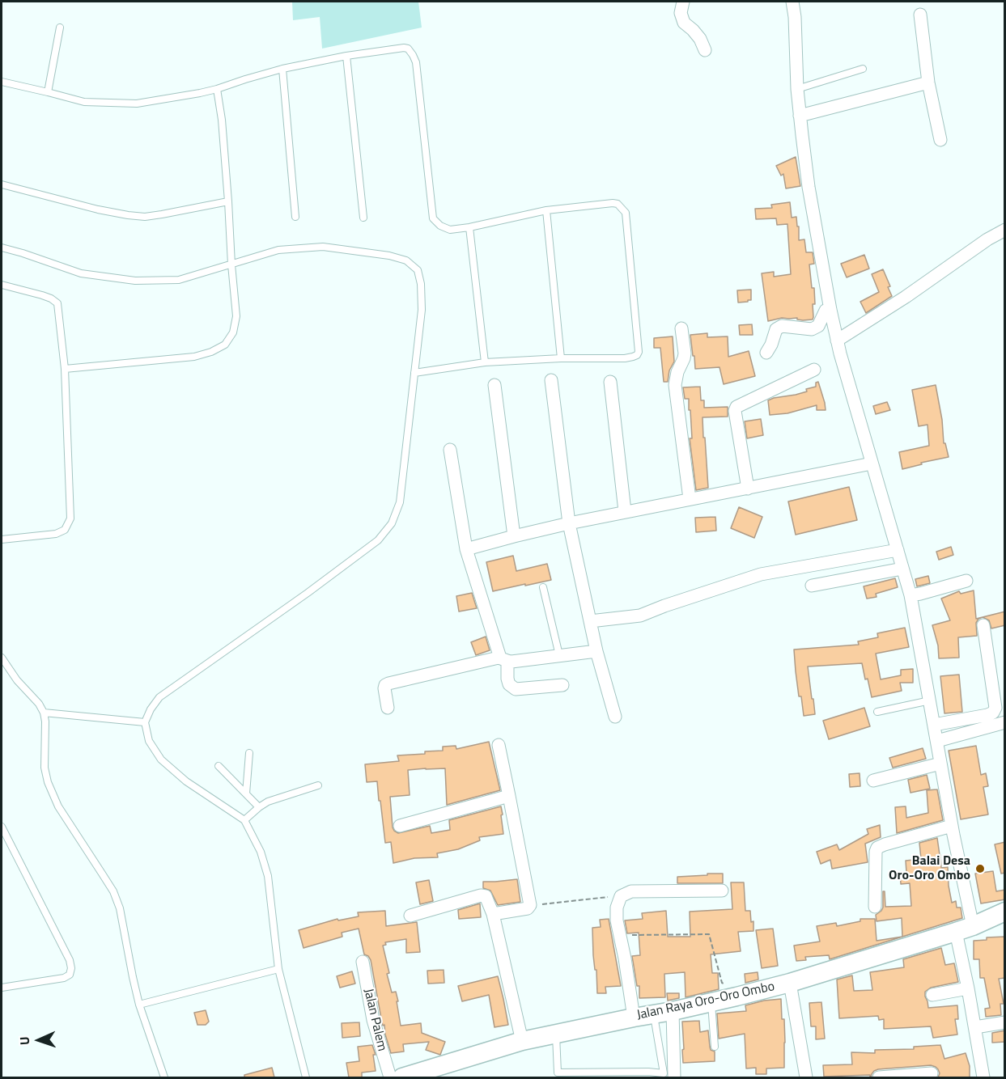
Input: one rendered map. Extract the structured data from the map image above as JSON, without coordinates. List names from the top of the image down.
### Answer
{
  "streets": {
    "main road": ["Jalan Raya Oro-Oro Ombo"],
    "street": ["Jalan Palem"]
  },
  "places": ["Balai Desa Oro-Oro Ombo"],
  "north": "left"
}
